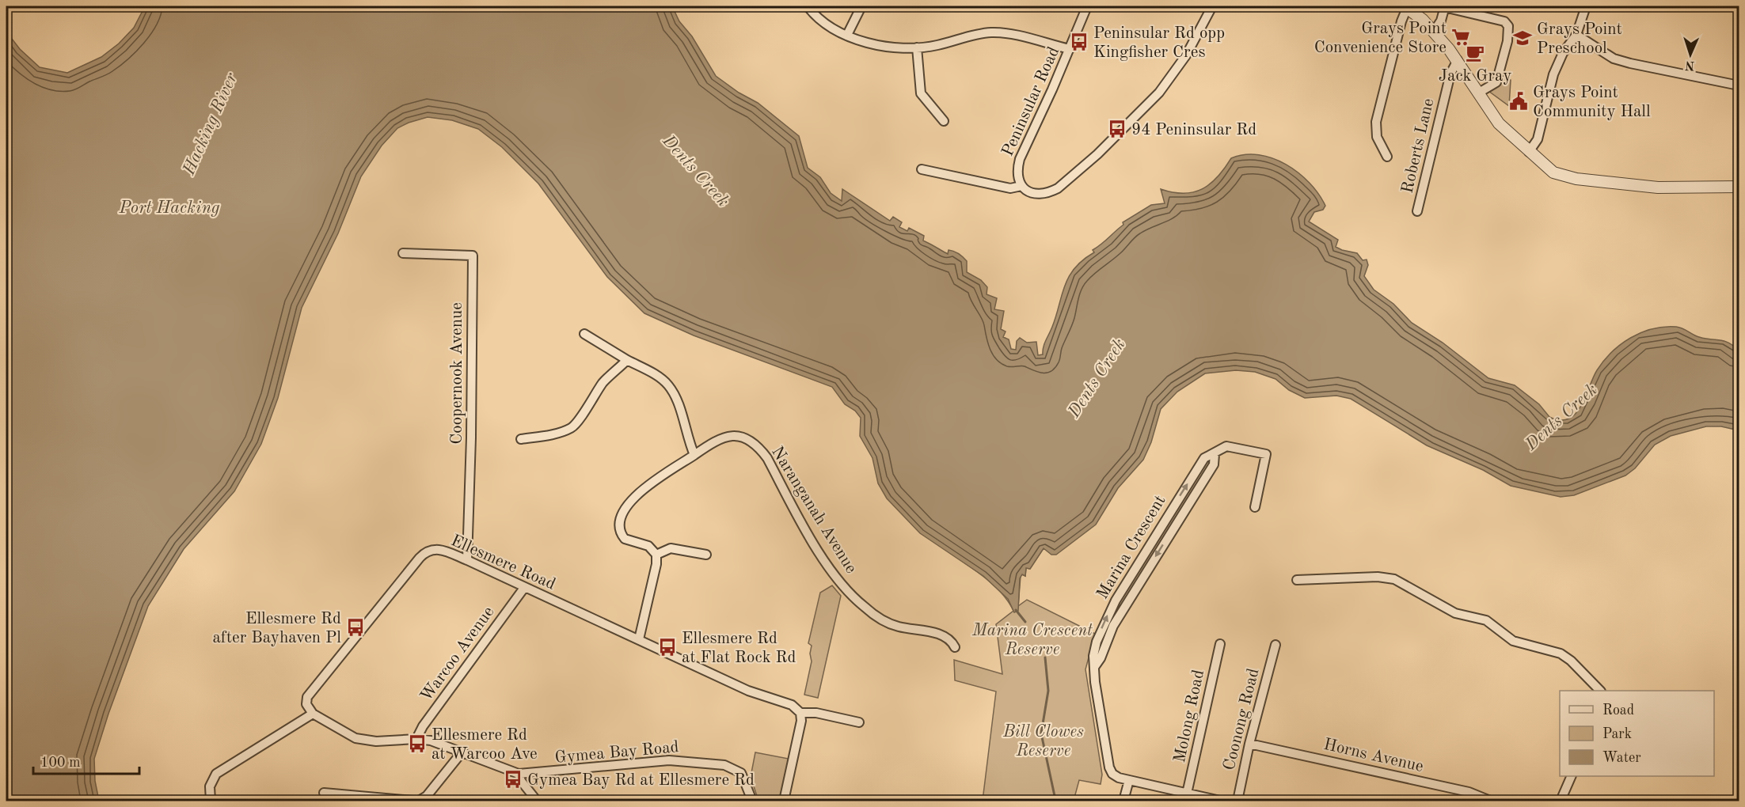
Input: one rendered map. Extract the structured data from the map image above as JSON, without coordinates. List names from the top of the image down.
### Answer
{
  "streets": {
    "street": [
      "Peninsular Road",
      "Roberts Lane",
      "Coopernook Avenue",
      "Naranganah Avenue",
      "Marina Crescent",
      "Ellesmere Road",
      "Warcoo Avenue",
      "Molong Road",
      "Coonong Road",
      "Gymea Bay Road",
      "Horns Avenue"
    ]
  },
  "crossings": [
    ["Coopernook Avenue", "Ellesmere Road"],
    ["Marina Crescent", "Molong Road"],
    ["Ellesmere Road", "Warcoo Avenue"],
    ["Coonong Road", "Horns Avenue"]
  ],
  "water": ["Hacking River", "Dents Creek", "Port Hacking"],
  "parks": ["Marina Crescent Reserve", "Bill Clowes Reserve"],
  "places": {
    "supermarket": ["Grays Point Convenience Store"],
    "school or university": ["Grays Point Preschool"],
    "bus stop": [
      "Peninsular Rd opp Kingfisher Cres",
      "94 Peninsular Rd",
      "Ellesmere Rd after Bayhaven Pl",
      "Ellesmere Rd at Flat Rock Rd",
      "Ellesmere Rd at Warcoo Ave",
      "Gymea Bay Rd at Ellesmere Rd"
    ],
    "cafe": ["Jack Gray"],
    "public building": ["Grays Point Community Hall"]
  },
  "legend": ["Road", "Park", "Water"],
  "scale_bar": "100 m",
  "north": "bottom"
}
